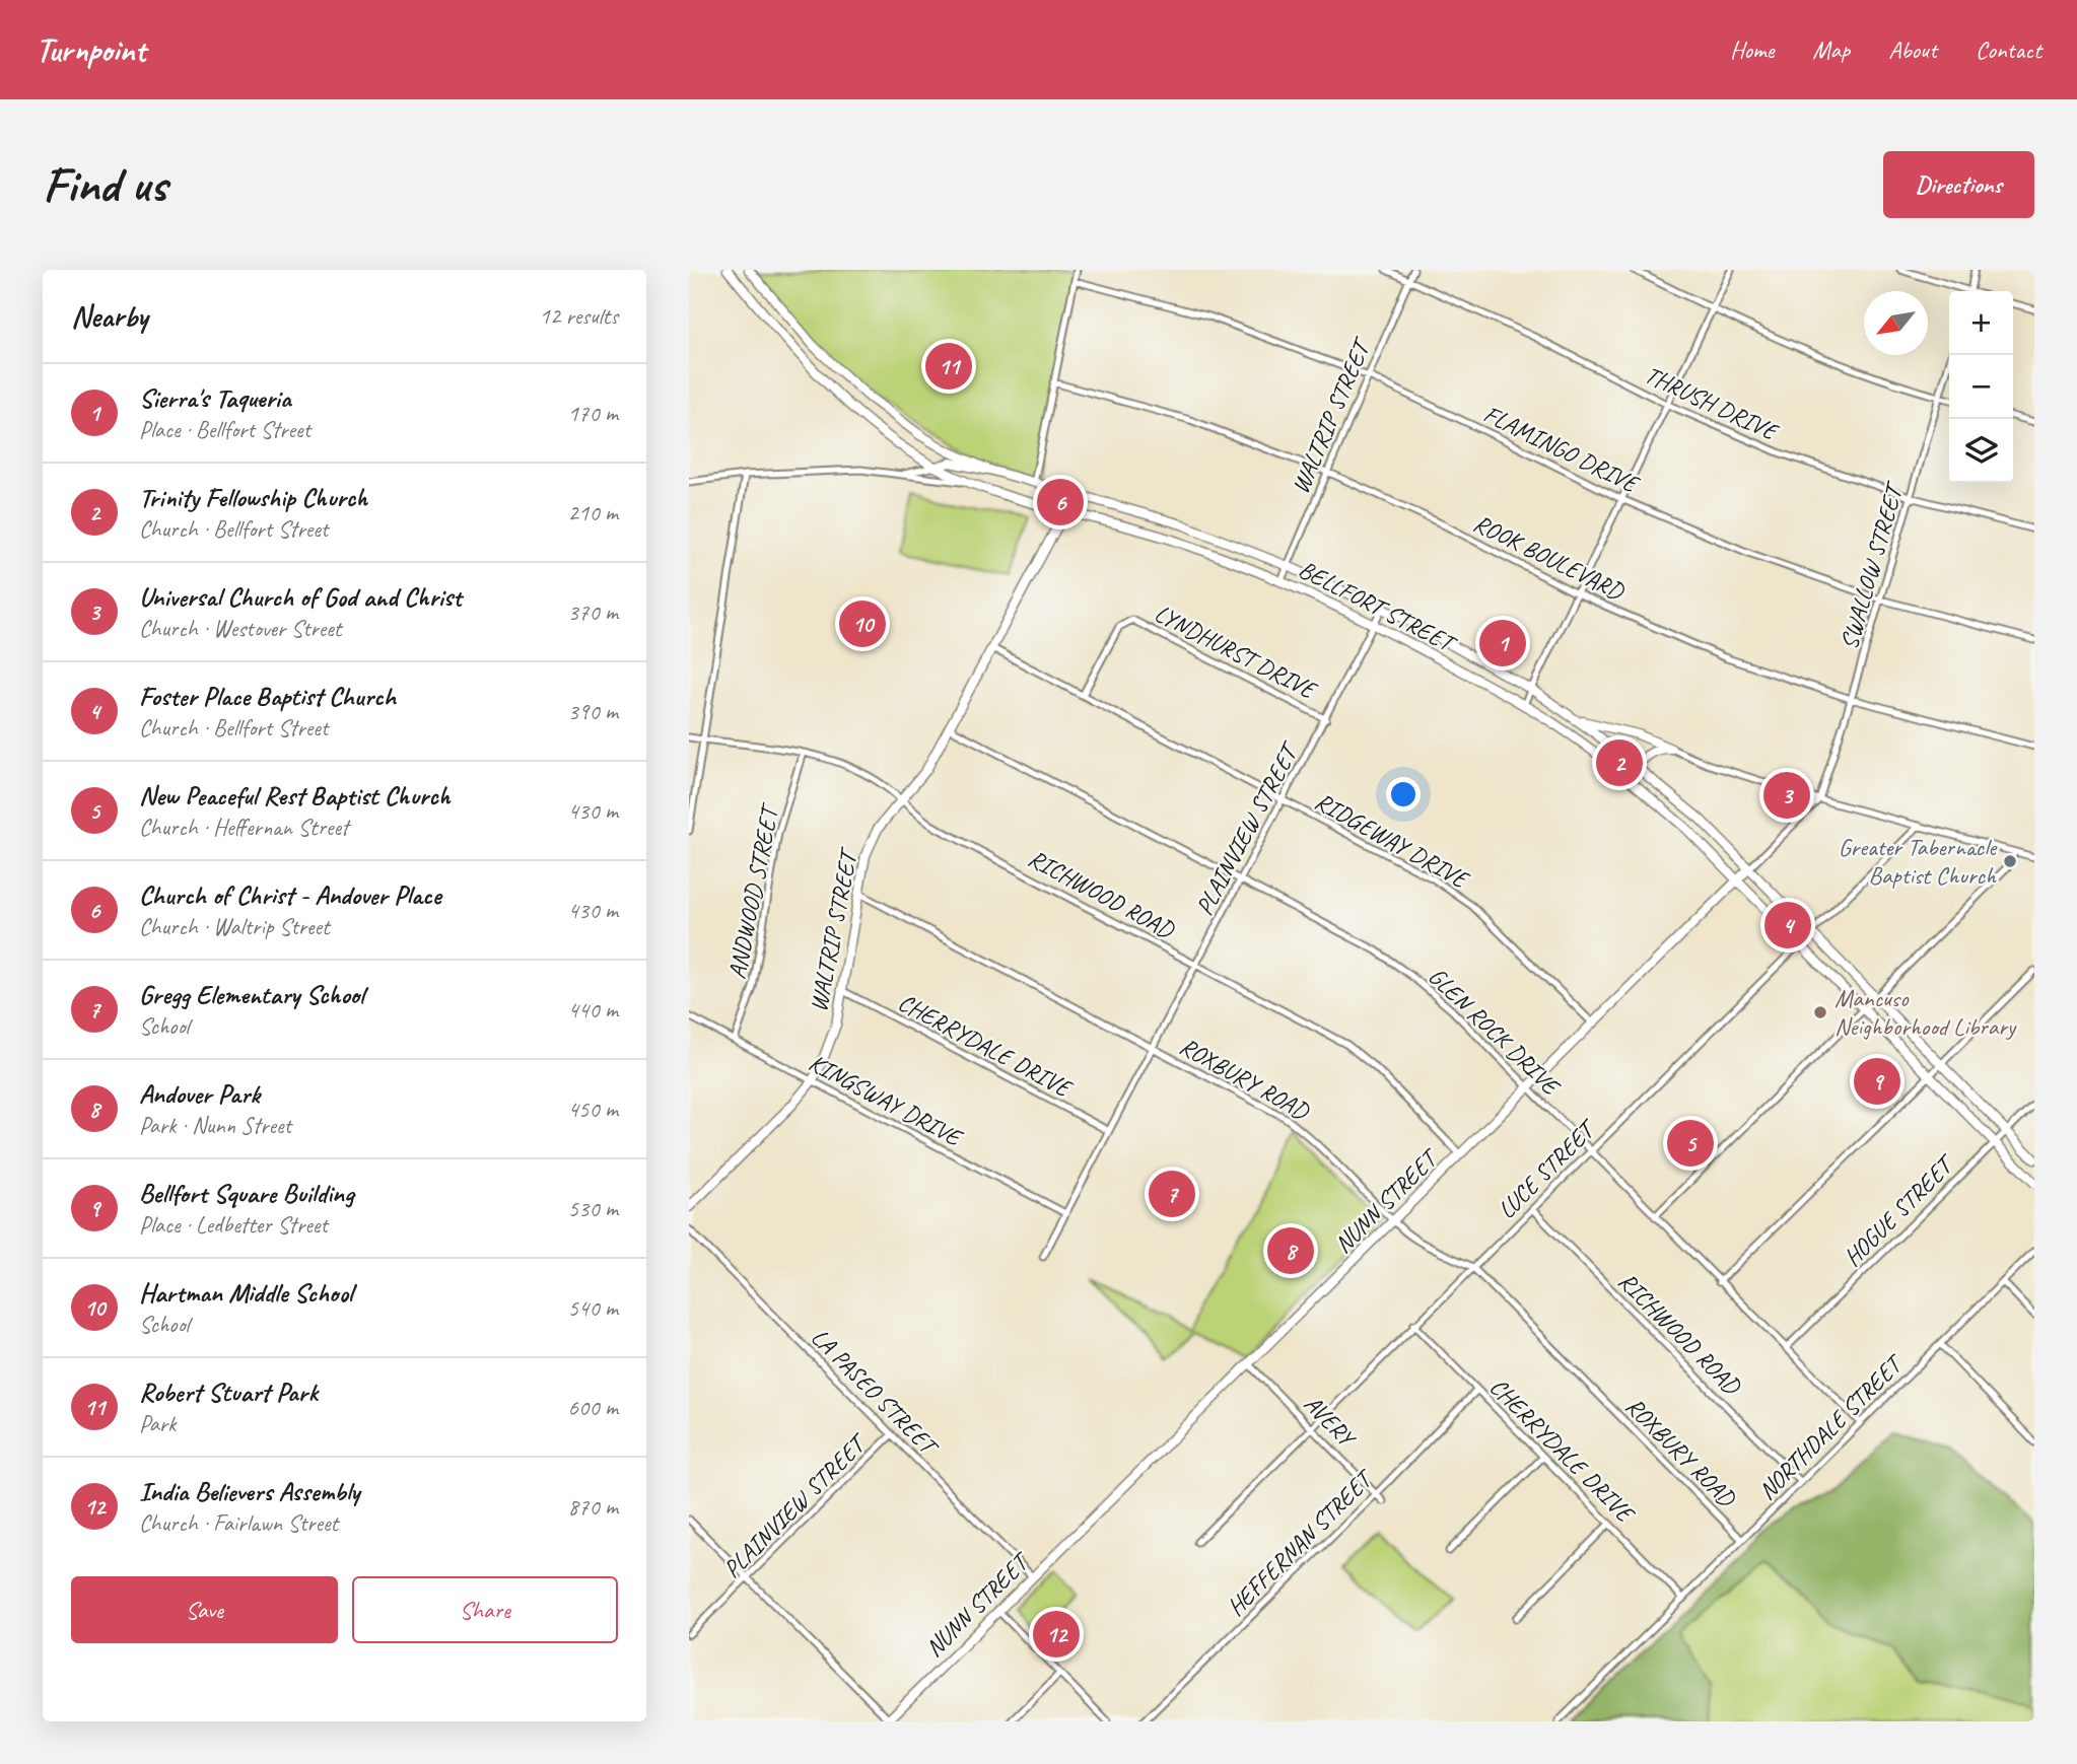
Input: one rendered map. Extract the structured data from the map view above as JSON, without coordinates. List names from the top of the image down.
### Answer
{
  "streets": {
    "main road": ["WALTRIP STREET", "BELLFORT STREET", "NUNN STREET"],
    "street": [
      "THRUSH DRIVE",
      "FLAMINGO DRIVE",
      "ROOK BOULEVARD",
      "SWALLOW STREET",
      "LYNDHURST DRIVE",
      "PLAINVIEW STREET",
      "RIDGEWAY DRIVE",
      "ANDWOOD STREET",
      "RICHWOOD ROAD",
      "GLEN ROCK DRIVE",
      "CHERRYDALE DRIVE",
      "ROXBURY ROAD",
      "KINGSWAY DRIVE",
      "LUCE STREET",
      "HOGUE STREET",
      "LA PASEO STREET",
      "AVERY",
      "NORTHDALE STREET",
      "HEFFERNAN STREET"
    ]
  },
  "crossings": [
    ["THRUSH DRIVE", "WALTRIP STREET"],
    ["THRUSH DRIVE", "SWALLOW STREET"],
    ["WALTRIP STREET", "FLAMINGO DRIVE"],
    ["WALTRIP STREET", "ROOK BOULEVARD"],
    ["WALTRIP STREET", "BELLFORT STREET"],
    ["WALTRIP STREET", "RIDGEWAY DRIVE"],
    ["WALTRIP STREET", "RICHWOOD ROAD"],
    ["WALTRIP STREET", "GLEN ROCK DRIVE"],
    ["WALTRIP STREET", "CHERRYDALE DRIVE"],
    ["WALTRIP STREET", "ROXBURY ROAD"],
    ["WALTRIP STREET", "KINGSWAY DRIVE"],
    ["FLAMINGO DRIVE", "SWALLOW STREET"],
    ["ROOK BOULEVARD", "SWALLOW STREET"],
    ["SWALLOW STREET", "NUNN STREET"],
    ["BELLFORT STREET", "PLAINVIEW STREET"],
    ["BELLFORT STREET", "LUCE STREET"],
    ["BELLFORT STREET", "NUNN STREET"],
    ["BELLFORT STREET", "HOGUE STREET"],
    ["LYNDHURST DRIVE", "PLAINVIEW STREET"],
    ["LYNDHURST DRIVE", "RIDGEWAY DRIVE"],
    ["PLAINVIEW STREET", "RIDGEWAY DRIVE"],
    ["PLAINVIEW STREET", "RICHWOOD ROAD"],
    ["PLAINVIEW STREET", "GLEN ROCK DRIVE"],
    ["PLAINVIEW STREET", "CHERRYDALE DRIVE"],
    ["PLAINVIEW STREET", "ROXBURY ROAD"],
    ["PLAINVIEW STREET", "KINGSWAY DRIVE"],
    ["PLAINVIEW STREET", "LA PASEO STREET"],
    ["RIDGEWAY DRIVE", "NUNN STREET"],
    ["ANDWOOD STREET", "RICHWOOD ROAD"],
    ["ANDWOOD STREET", "KINGSWAY DRIVE"],
    ["RICHWOOD ROAD", "LUCE STREET"],
    ["RICHWOOD ROAD", "NUNN STREET"],
    ["RICHWOOD ROAD", "NORTHDALE STREET"],
    ["GLEN ROCK DRIVE", "LUCE STREET"],
    ["GLEN ROCK DRIVE", "NUNN STREET"],
    ["GLEN ROCK DRIVE", "HOGUE STREET"],
    ["GLEN ROCK DRIVE", "NORTHDALE STREET"],
    ["CHERRYDALE DRIVE", "LUCE STREET"],
    ["CHERRYDALE DRIVE", "NORTHDALE STREET"],
    ["CHERRYDALE DRIVE", "HEFFERNAN STREET"],
    ["ROXBURY ROAD", "LUCE STREET"],
    ["ROXBURY ROAD", "NUNN STREET"],
    ["ROXBURY ROAD", "NORTHDALE STREET"],
    ["LUCE STREET", "AVERY"],
    ["NUNN STREET", "LA PASEO STREET"],
    ["NUNN STREET", "AVERY"],
    ["AVERY", "HEFFERNAN STREET"]
  ],
  "places": ["Greater Tabernacle Baptist Church", "Mancuso Neighborhood Library"],
  "north": "bottom left",
  "page": {
    "header": "Turnpoint",
    "nav": [
      "Home",
      "Map",
      "About",
      "Contact"
    ],
    "buttons": [
      "Directions",
      ["Save", "Share"]
    ],
    "title": "Find us",
    "heading": ["Nearby", "12 results"],
    "map_buttons": ["+", "−"],
    "pins": [
      "11",
      "6",
      "10",
      "1",
      "2",
      "3",
      "4",
      "9",
      "5",
      "7",
      "8",
      "12"
    ],
    "list": [
      {
        "mark": "1",
        "name": "Sierra's Taqueria",
        "note": "Place · Bellfort Street",
        "value": "170 m"
      },
      {
        "mark": "2",
        "name": "Trinity Fellowship Church",
        "note": "Church · Bellfort Street",
        "value": "210 m"
      },
      {
        "mark": "3",
        "name": "Universal Church of God and Christ",
        "note": "Church · Westover Street",
        "value": "370 m"
      },
      {
        "mark": "4",
        "name": "Foster Place Baptist Church",
        "note": "Church · Bellfort Street",
        "value": "390 m"
      },
      {
        "mark": "5",
        "name": "New Peaceful Rest Baptist Church",
        "note": "Church · Heffernan Street",
        "value": "430 m"
      },
      {
        "mark": "6",
        "name": "Church of Christ - Andover Place",
        "note": "Church · Waltrip Street",
        "value": "430 m"
      },
      {
        "mark": "7",
        "name": "Gregg Elementary School",
        "note": "School",
        "value": "440 m"
      },
      {
        "mark": "8",
        "name": "Andover Park",
        "note": "Park · Nunn Street",
        "value": "450 m"
      },
      {
        "mark": "9",
        "name": "Bellfort Square Building",
        "note": "Place · Ledbetter Street",
        "value": "530 m"
      },
      {
        "mark": "10",
        "name": "Hartman Middle School",
        "note": "School",
        "value": "540 m"
      },
      {
        "mark": "11",
        "name": "Robert Stuart Park",
        "note": "Park",
        "value": "600 m"
      },
      {
        "mark": "12",
        "name": "India Believers Assembly",
        "note": "Church · Fairlawn Street",
        "value": "870 m"
      }
    ]
  }
}
